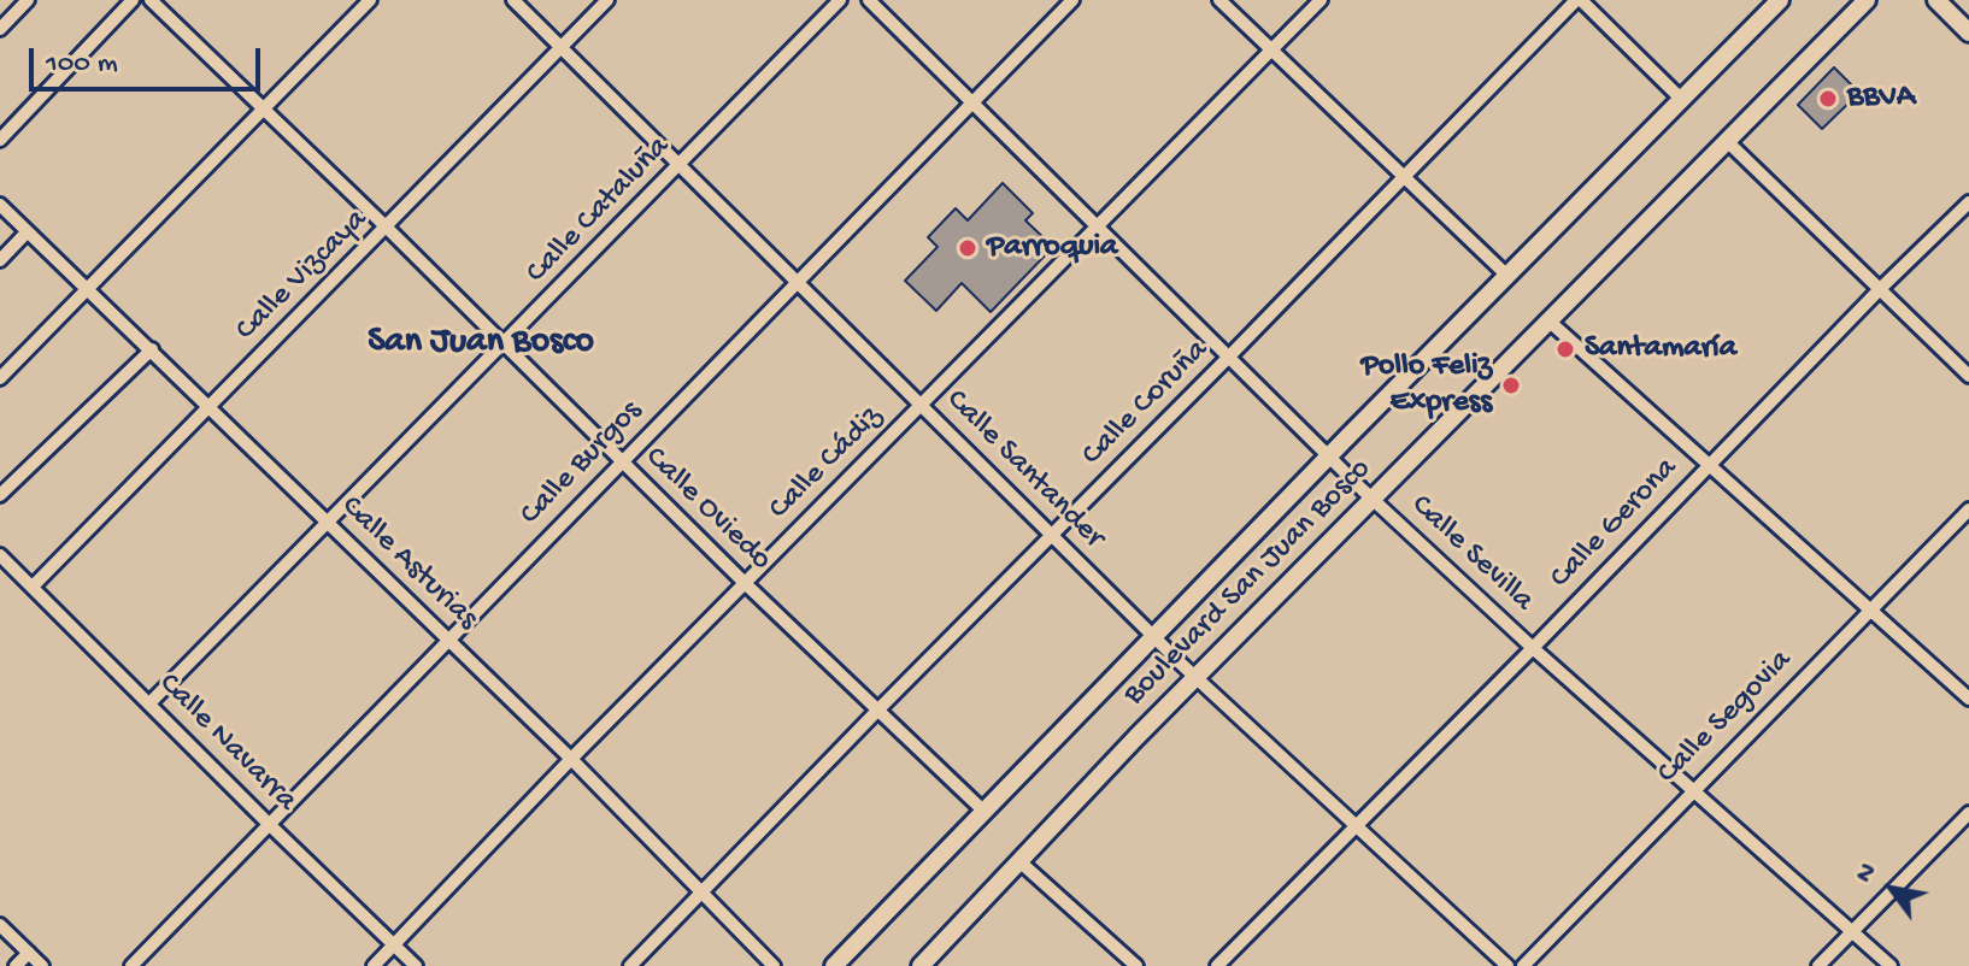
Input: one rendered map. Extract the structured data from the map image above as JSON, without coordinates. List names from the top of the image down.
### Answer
{
  "streets": {
    "street": [
      "Calle Cataluña",
      "Calle Vizcaya",
      "Calle Coruña",
      "Calle Burgos",
      "Calle Cádiz",
      "Calle Santander",
      "Calle Oviedo",
      "Calle Gerona",
      "Calle Sevilla",
      "Calle Asturias",
      "Boulevard San Juan Bosco",
      "Calle Segovia",
      "Calle Navarra"
    ]
  },
  "crossings": [
    ["Calle Cataluña", "Calle Santander"],
    ["Calle Cataluña", "Calle Oviedo"],
    ["Calle Cataluña", "Calle Asturias"],
    ["Calle Cataluña", "Calle Navarra"],
    ["Calle Vizcaya", "Calle Santander"],
    ["Calle Vizcaya", "Calle Oviedo"],
    ["Calle Vizcaya", "Calle Asturias"],
    ["Calle Vizcaya", "Calle Navarra"],
    ["Calle Coruña", "Calle Santander"],
    ["Calle Coruña", "Calle Oviedo"],
    ["Calle Coruña", "Calle Sevilla"],
    ["Calle Coruña", "Calle Asturias"],
    ["Calle Burgos", "Calle Santander"],
    ["Calle Burgos", "Calle Oviedo"],
    ["Calle Burgos", "Calle Sevilla"],
    ["Calle Burgos", "Calle Asturias"],
    ["Calle Burgos", "Calle Navarra"],
    ["Calle Cádiz", "Calle Santander"],
    ["Calle Cádiz", "Calle Oviedo"],
    ["Calle Cádiz", "Calle Sevilla"],
    ["Calle Cádiz", "Calle Asturias"],
    ["Calle Cádiz", "Calle Navarra"],
    ["Calle Santander", "Calle Gerona"],
    ["Calle Santander", "Boulevard San Juan Bosco"],
    ["Calle Oviedo", "Boulevard San Juan Bosco"],
    ["Calle Gerona", "Calle Sevilla"],
    ["Calle Sevilla", "Boulevard San Juan Bosco"],
    ["Calle Sevilla", "Calle Segovia"]
  ],
  "districts": ["San Juan Bosco"],
  "places": [
    "BBVA",
    "Parroquia",
    "Santamaría",
    "Pollo Feliz Express"
  ],
  "scale_bar": "100 m",
  "north": "top left"
}
